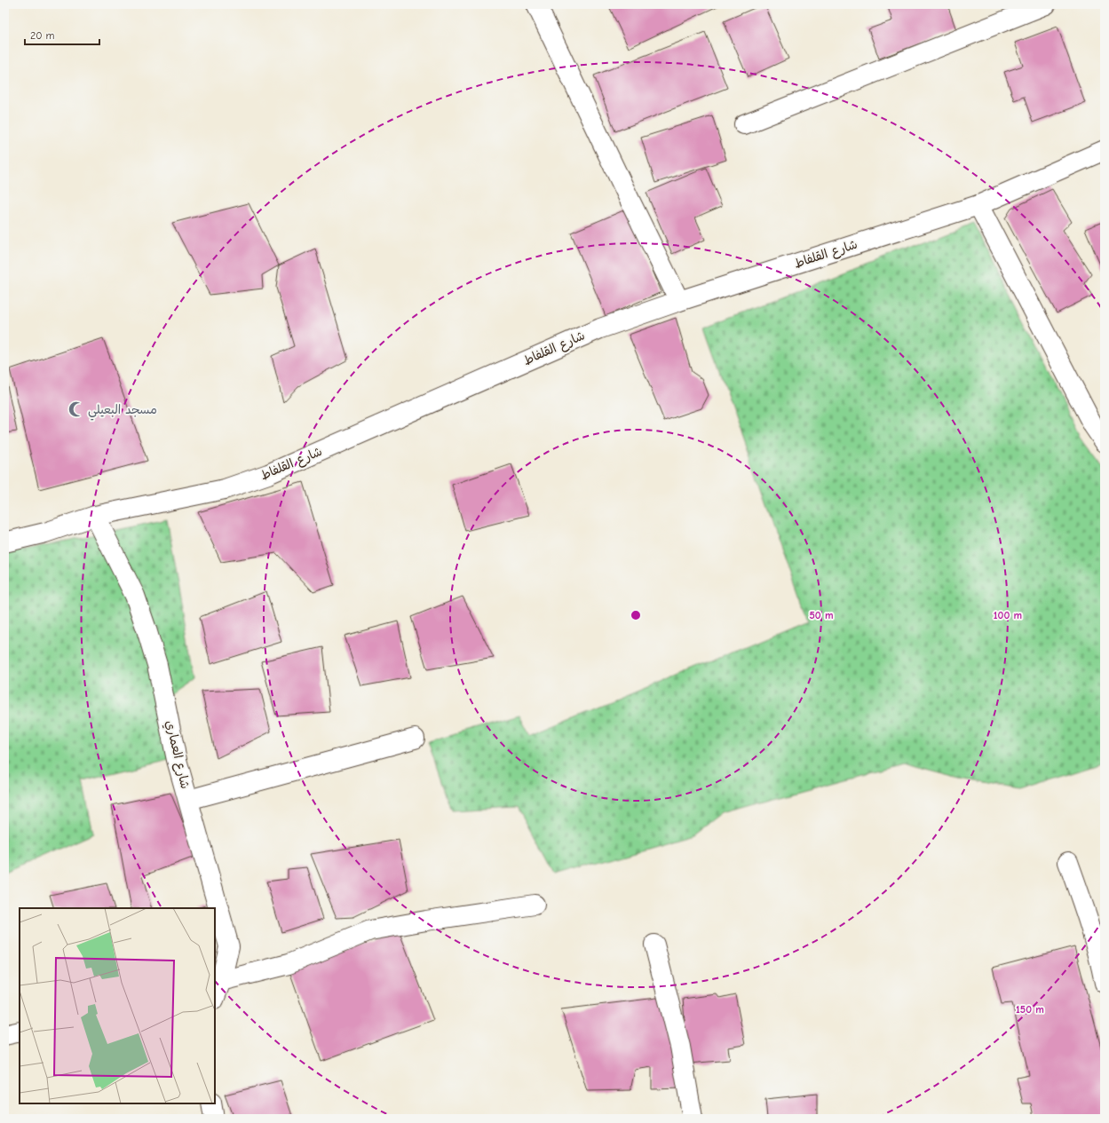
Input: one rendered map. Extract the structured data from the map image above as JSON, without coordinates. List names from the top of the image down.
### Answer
{
  "streets": {
    "street": ["شارع القلفاط", "شارع العماري"]
  },
  "crossings": [
    ["شارع القلفاط", "شارع العماري"]
  ],
  "places": {
    "mosque": ["مسجد البعيلي"]
  },
  "scale_bar": "20 m",
  "rings": ["50 m", "100 m", "150 m"]
}
